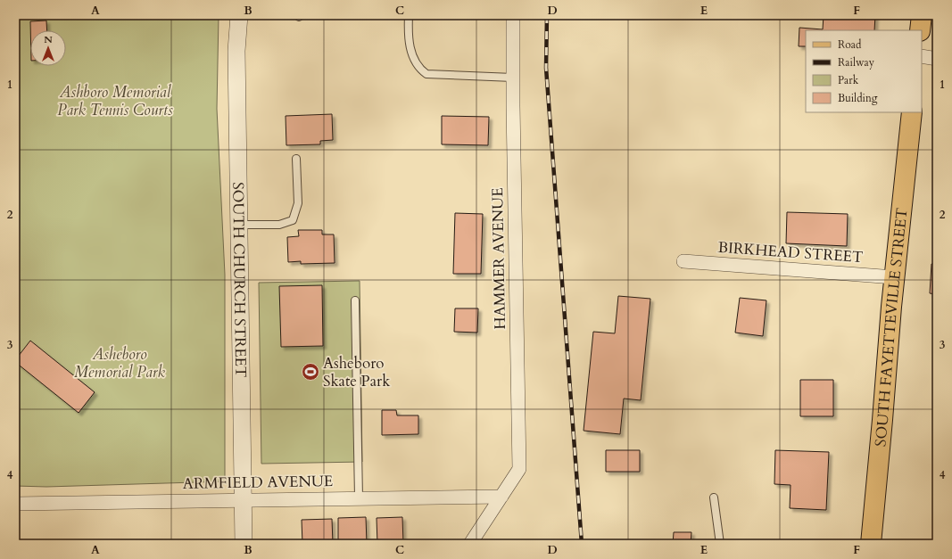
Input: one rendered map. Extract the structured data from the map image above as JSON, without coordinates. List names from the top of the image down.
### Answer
{
  "streets": {
    "main road": ["SOUTH FAYETTEVILLE STREET"],
    "street": [
      "BIRKHEAD STREET",
      "HAMMER AVENUE",
      "SOUTH CHURCH STREET",
      "ARMFIELD AVENUE"
    ]
  },
  "crossings": [
    ["BIRKHEAD STREET", "SOUTH FAYETTEVILLE STREET"],
    ["HAMMER AVENUE", "ARMFIELD AVENUE"],
    ["SOUTH CHURCH STREET", "ARMFIELD AVENUE"]
  ],
  "parks": ["Ashboro Memorial Park Tennis Courts", "Asheboro Memorial Park"],
  "places": {
    "sports": ["Asheboro Skate Park"]
  },
  "legend": [
    "Road",
    "Railway",
    "Park",
    "Building"
  ],
  "north": "top",
  "grid": {
    "columns": [
      "A",
      "B",
      "C",
      "D",
      "E",
      "F"
    ],
    "rows": [
      "1",
      "2",
      "3",
      "4"
    ]
  }
}
